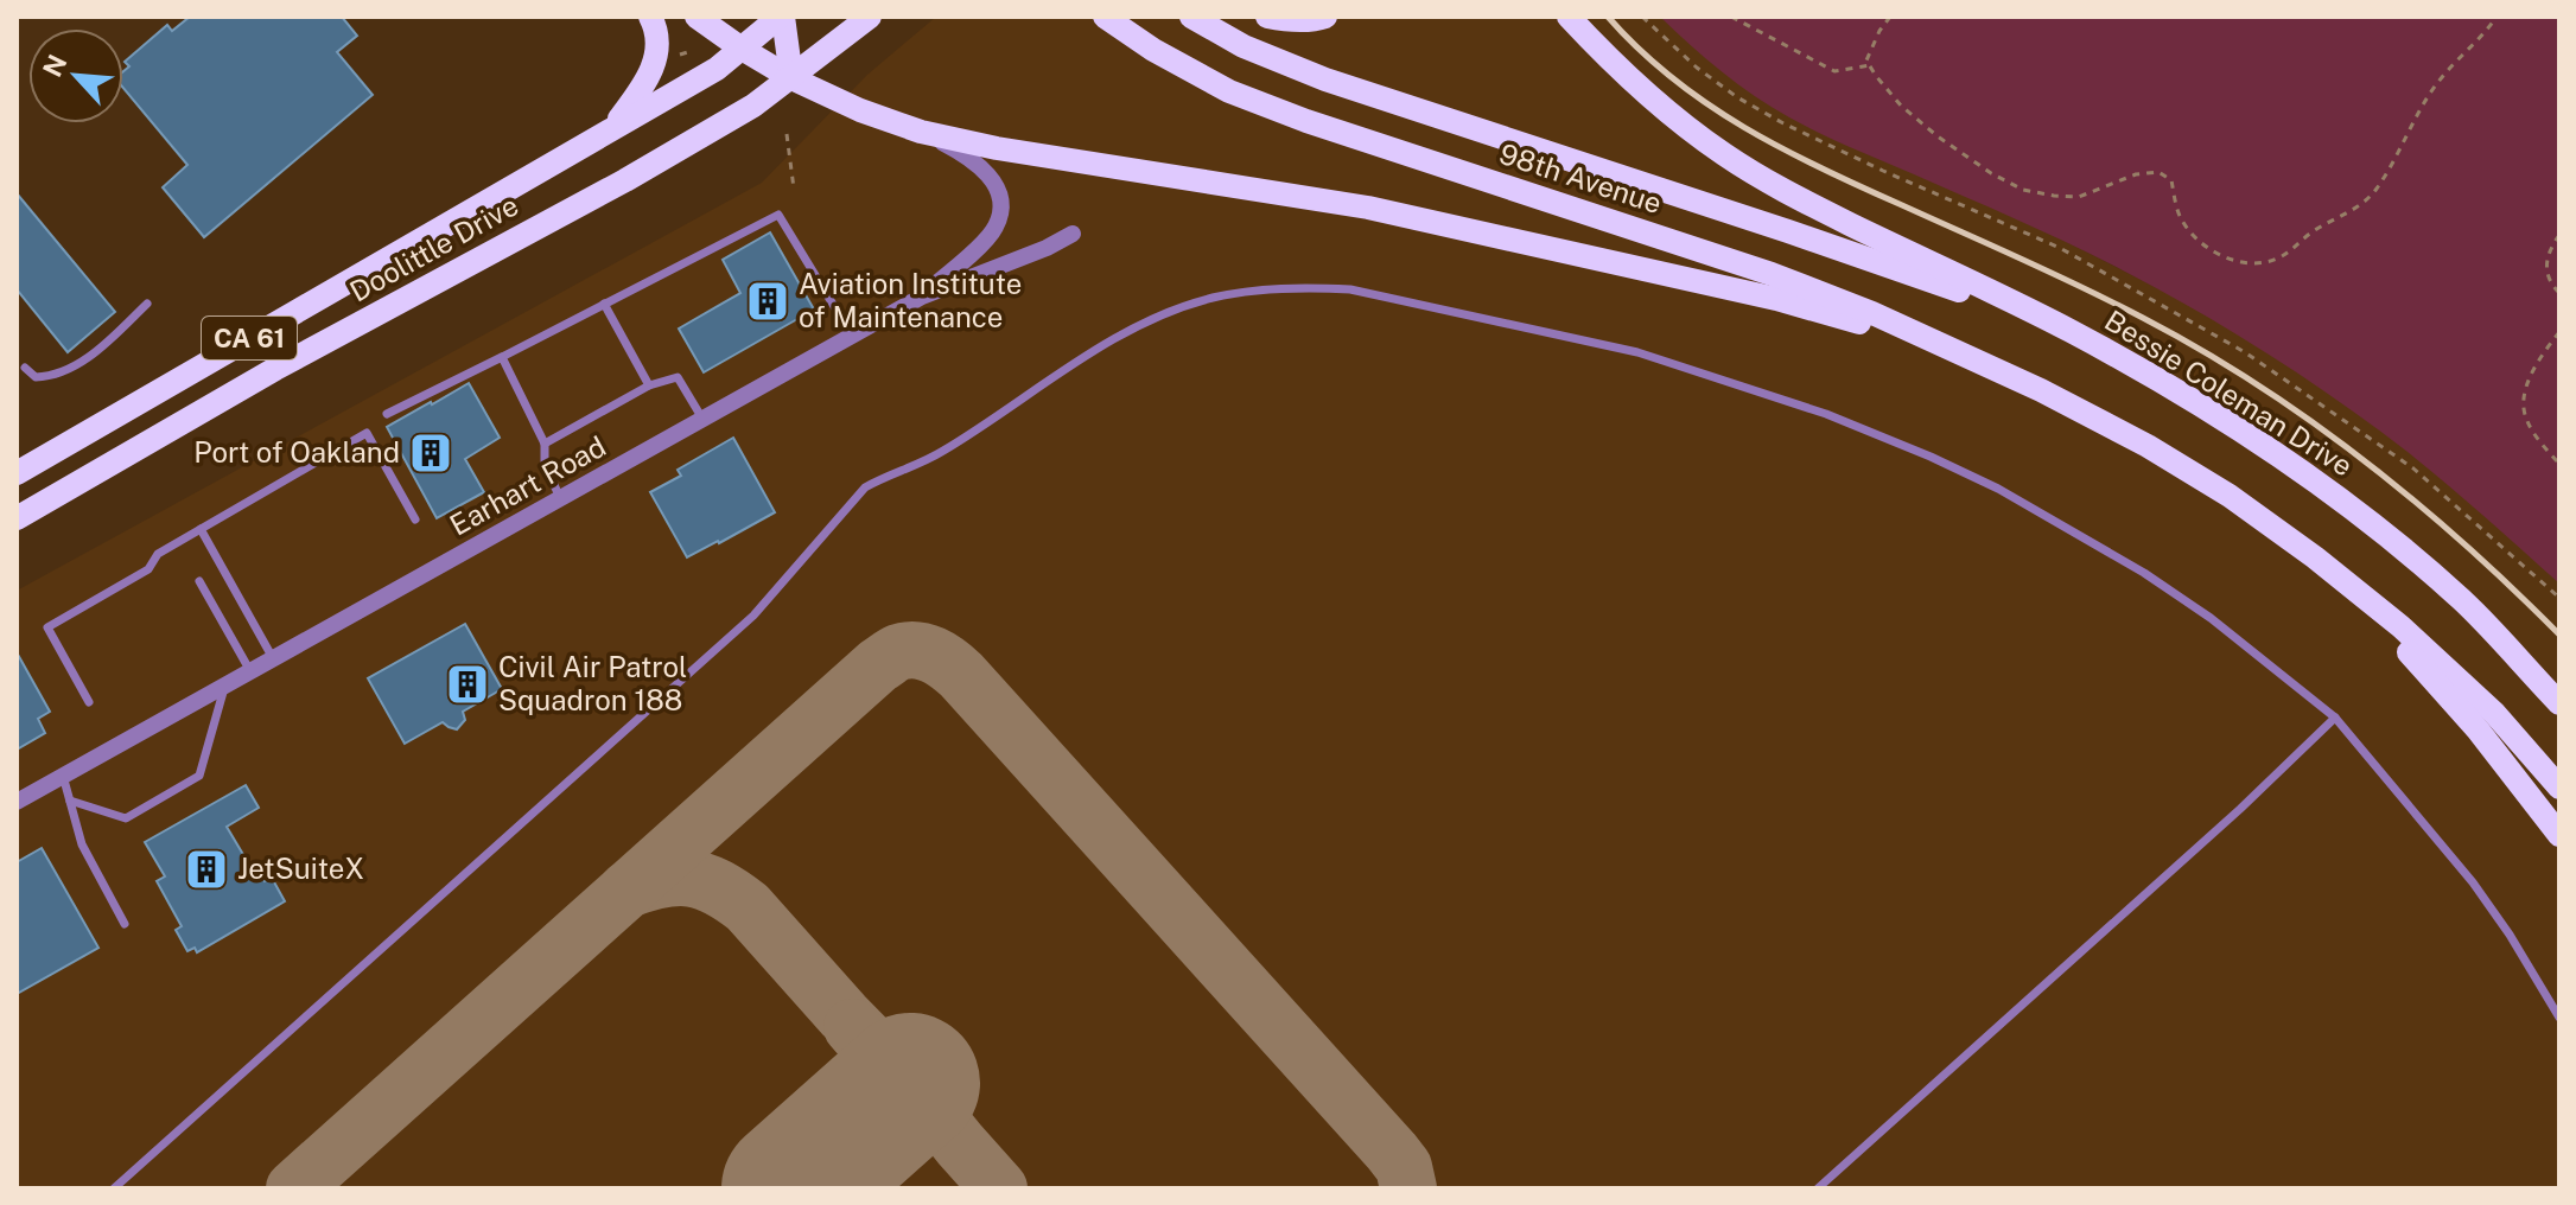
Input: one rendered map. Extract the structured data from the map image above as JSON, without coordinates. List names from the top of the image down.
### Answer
{
  "streets": {
    "main road": [
      "98th Avenue",
      "Doolittle Drive",
      "CA 61",
      "Bessie Coleman Drive"
    ],
    "street": ["Earhart Road"]
  },
  "crossings": [
    ["98th Avenue", "Bessie Coleman Drive"]
  ],
  "places": {
    "building": [
      "Aviation Institute of Maintenance",
      "Port of Oakland",
      "Civil Air Patrol Squadron 188",
      "JetSuiteX"
    ]
  },
  "north": "top left"
}
